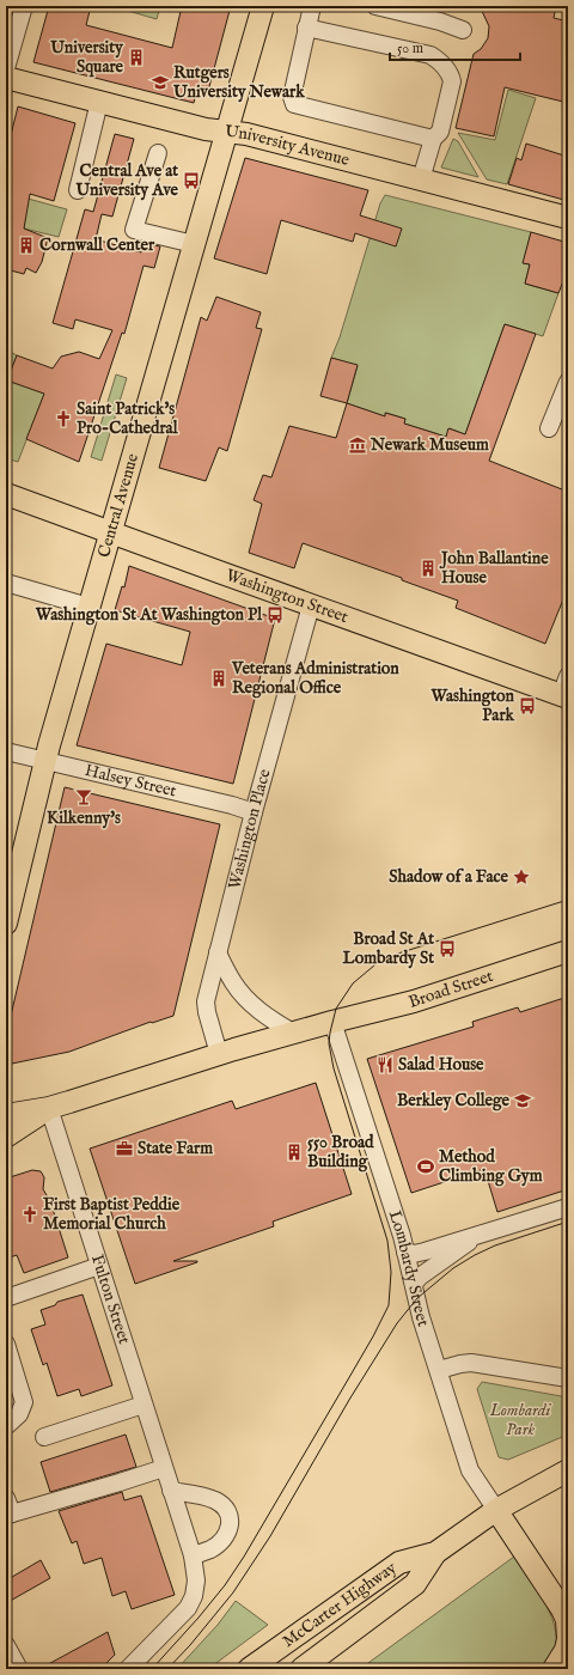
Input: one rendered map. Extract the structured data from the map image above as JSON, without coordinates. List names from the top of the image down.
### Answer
{
  "streets": {
    "main road": [
      "University Avenue",
      "Central Avenue",
      "Washington Street",
      "Broad Street",
      "McCarter Highway"
    ],
    "street": [
      "Halsey Street",
      "Washington Place",
      "Lombardy Street",
      "Fulton Street"
    ]
  },
  "crossings": [
    ["University Avenue", "Central Avenue"],
    ["Central Avenue", "Washington Street"],
    ["Central Avenue", "Halsey Street"],
    ["Washington Street", "Washington Place"],
    ["Halsey Street", "Washington Place"],
    ["Washington Place", "Broad Street"],
    ["Broad Street", "Lombardy Street"],
    ["Lombardy Street", "McCarter Highway"]
  ],
  "parks": ["Lombardi Park"],
  "places": {
    "building": [
      "University Square",
      "Cornwall Center",
      "John Ballantine House",
      "Veterans Administration Regional Office",
      "550 Broad Building"
    ],
    "school or university": ["Rutgers University Newark", "Berkley College"],
    "bus stop": [
      "Central Ave at University Ave",
      "Washington St At Washington Pl",
      "Washington Park",
      "Broad St At Lombardy St"
    ],
    "church": ["Saint Patrick's Pro-Cathedral", "First Baptist Peddie Memorial Church"],
    "museum": ["Newark Museum"],
    "bar": ["Kilkenny's"],
    "place": ["Shadow of a Face"],
    "restaurant": ["Salad House"],
    "office": ["State Farm"],
    "sports": ["Method Climbing Gym"]
  },
  "scale_bar": "50 m"
}
